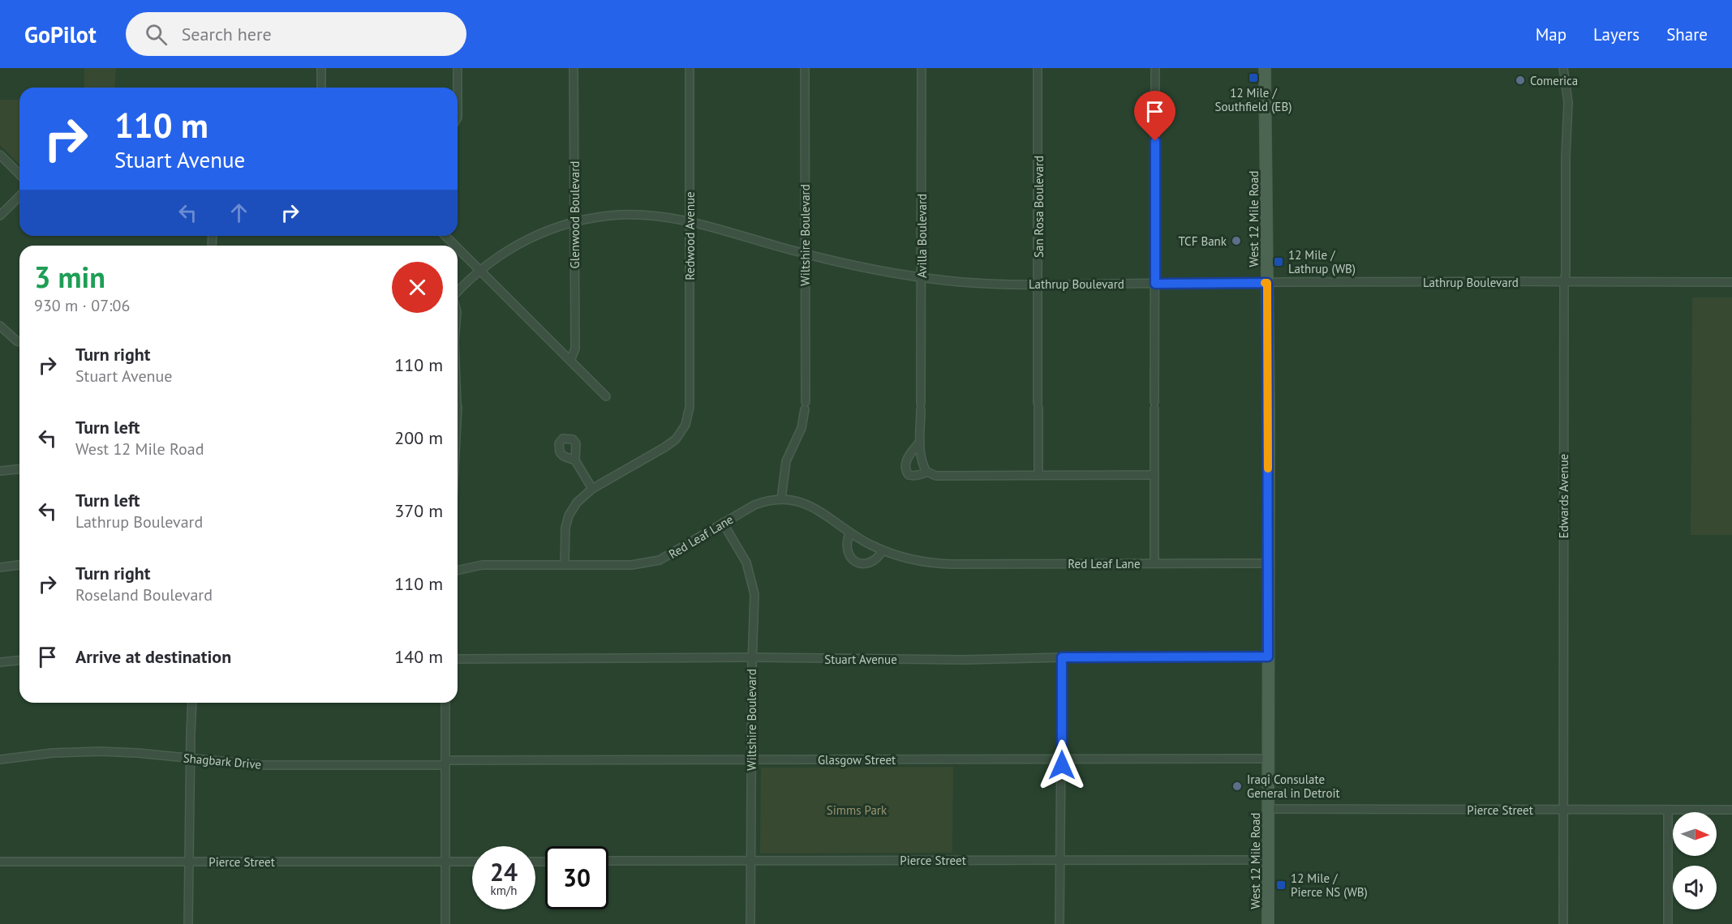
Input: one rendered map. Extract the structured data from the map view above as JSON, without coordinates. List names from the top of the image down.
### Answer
{
  "streets": {
    "main road": ["West 12 Mile Road"],
    "street": [
      "San Rosa Boulevard",
      "Glenwood Boulevard",
      "Wiltshire Boulevard",
      "Redwood Avenue",
      "Avilla Boulevard",
      "Lathrup Boulevard",
      "Edwards Avenue",
      "Red Leaf Lane",
      "Stuart Avenue",
      "Glasgow Street",
      "Shagbark Drive",
      "Pierce Street"
    ]
  },
  "crossings": [
    ["San Rosa Boulevard", "Lathrup Boulevard"],
    ["Glenwood Boulevard", "Lathrup Boulevard"],
    ["West 12 Mile Road", "Lathrup Boulevard"],
    ["West 12 Mile Road", "Red Leaf Lane"],
    ["West 12 Mile Road", "Stuart Avenue"],
    ["West 12 Mile Road", "Glasgow Street"],
    ["West 12 Mile Road", "Pierce Street"],
    ["Wiltshire Boulevard", "Lathrup Boulevard"],
    ["Wiltshire Boulevard", "Red Leaf Lane"],
    ["Wiltshire Boulevard", "Stuart Avenue"],
    ["Wiltshire Boulevard", "Glasgow Street"],
    ["Wiltshire Boulevard", "Pierce Street"],
    ["Redwood Avenue", "Lathrup Boulevard"],
    ["Redwood Avenue", "Red Leaf Lane"],
    ["Avilla Boulevard", "Lathrup Boulevard"],
    ["Lathrup Boulevard", "Edwards Avenue"],
    ["Edwards Avenue", "Pierce Street"],
    ["Glasgow Street", "Shagbark Drive"]
  ],
  "parks": ["Simms Park"],
  "places": {
    "transit": ["12 Mile / Southfield (EB)", "12 Mile / Lathrup (WB)", "12 Mile / Pierce NS (WB)"],
    "other": ["Comerica", "TCF Bank", "Iraqi Consulate General in Detroit"]
  },
  "north": "right",
  "page": {
    "header": "GoPilot",
    "search": "Search here",
    "nav": ["Map", "Layers", "Share"],
    "turn": ["110 m", "Stuart Avenue"],
    "heading": ["3 min", "930 m · 07:06"],
    "list": [
      {
        "name": "Turn right",
        "note": "Stuart Avenue",
        "value": "110 m"
      },
      {
        "name": "Turn left",
        "note": "West 12 Mile Road",
        "value": "200 m"
      },
      {
        "name": "Turn left",
        "note": "Lathrup Boulevard",
        "value": "370 m"
      },
      {
        "name": "Turn right",
        "note": "Roseland Boulevard",
        "value": "110 m"
      },
      {
        "name": "Arrive at destination",
        "value": "140 m"
      }
    ],
    "speed": "24 km/h",
    "limit": "30"
  }
}
